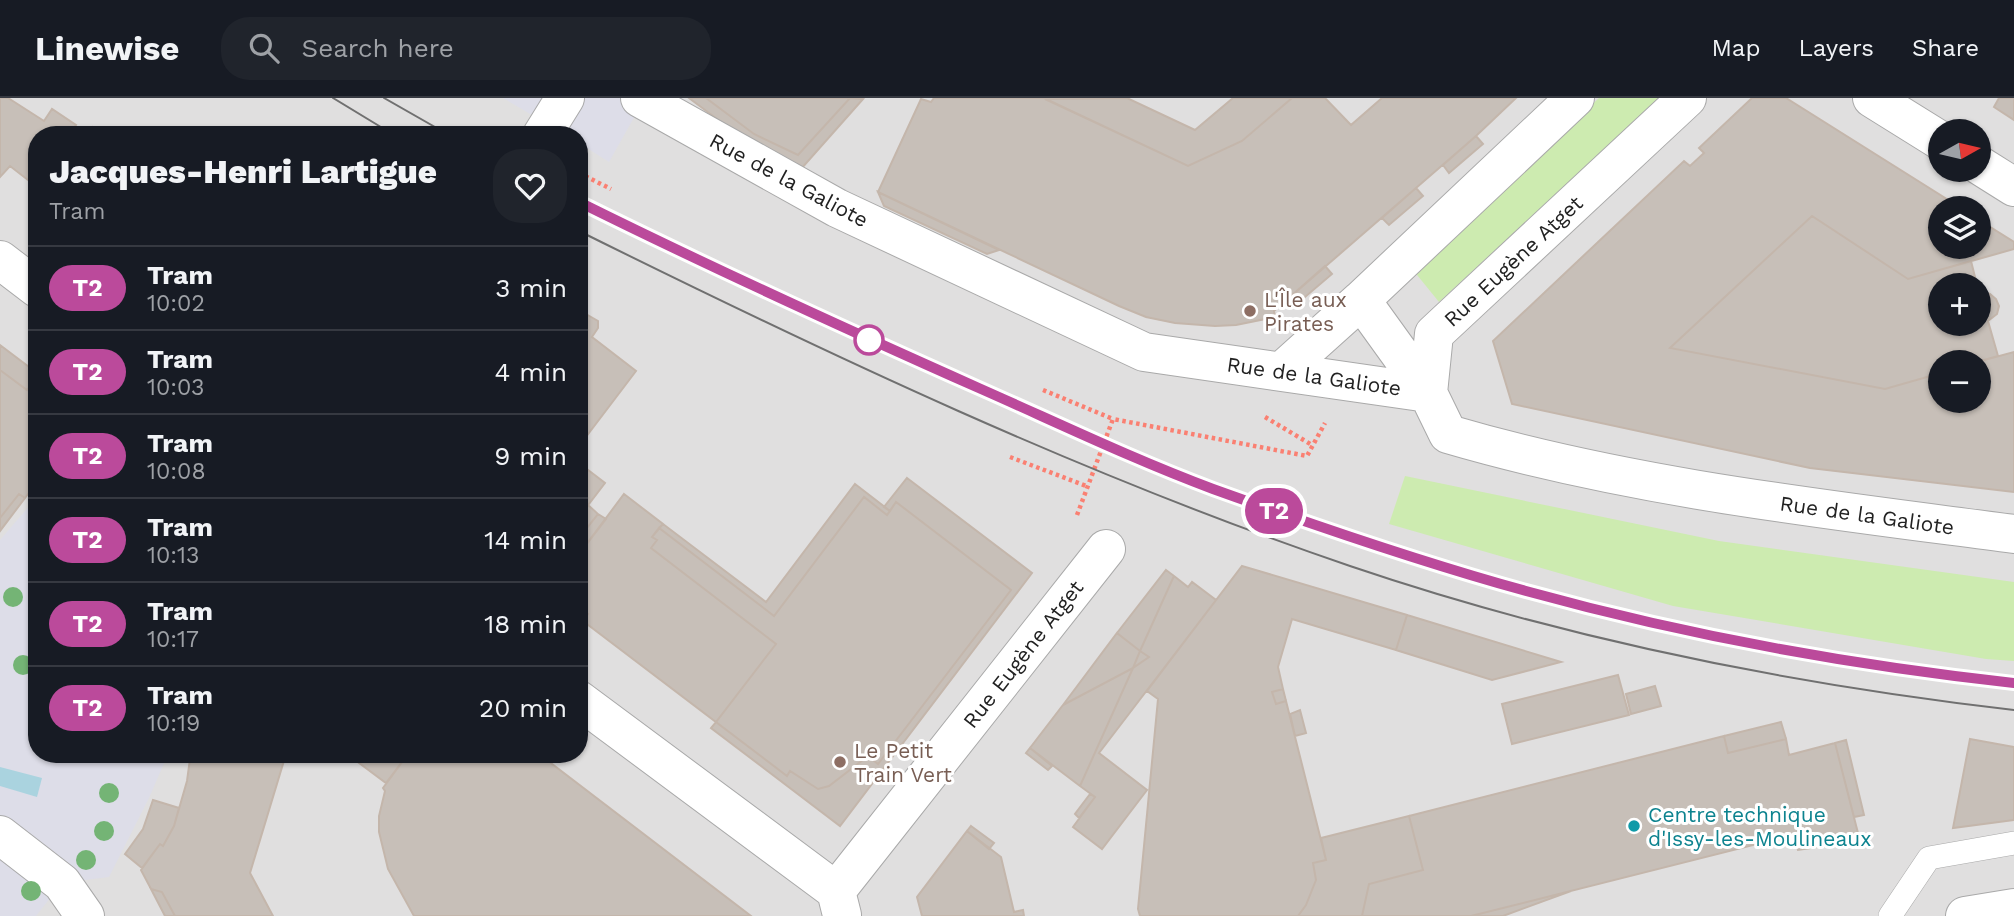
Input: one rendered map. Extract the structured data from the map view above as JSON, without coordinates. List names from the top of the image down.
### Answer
{
  "streets": {
    "street": ["Rue de la Galiote", "Rue Eugène Atget"]
  },
  "crossings": [
    ["Rue de la Galiote", "Rue Eugène Atget"]
  ],
  "places": ["L'Île aux Pirates", "Le Petit Train Vert", "Centre technique d'Issy-les-Moulineaux"],
  "lines": ["tram line T2"],
  "north": "right",
  "page": {
    "header": "Linewise",
    "search": "Search here",
    "nav": ["Map", "Layers", "Share"],
    "on_map": "T2",
    "map_buttons": ["+", "−"],
    "heading": ["Jacques-Henri Lartigue", "Tram"],
    "list": [
      {
        "mark": "T2",
        "name": "Tram",
        "note": "10:02",
        "value": "3 min"
      },
      {
        "mark": "T2",
        "name": "Tram",
        "note": "10:03",
        "value": "4 min"
      },
      {
        "mark": "T2",
        "name": "Tram",
        "note": "10:08",
        "value": "9 min"
      },
      {
        "mark": "T2",
        "name": "Tram",
        "note": "10:13",
        "value": "14 min"
      },
      {
        "mark": "T2",
        "name": "Tram",
        "note": "10:17",
        "value": "18 min"
      },
      {
        "mark": "T2",
        "name": "Tram",
        "note": "10:19",
        "value": "20 min"
      }
    ]
  }
}
